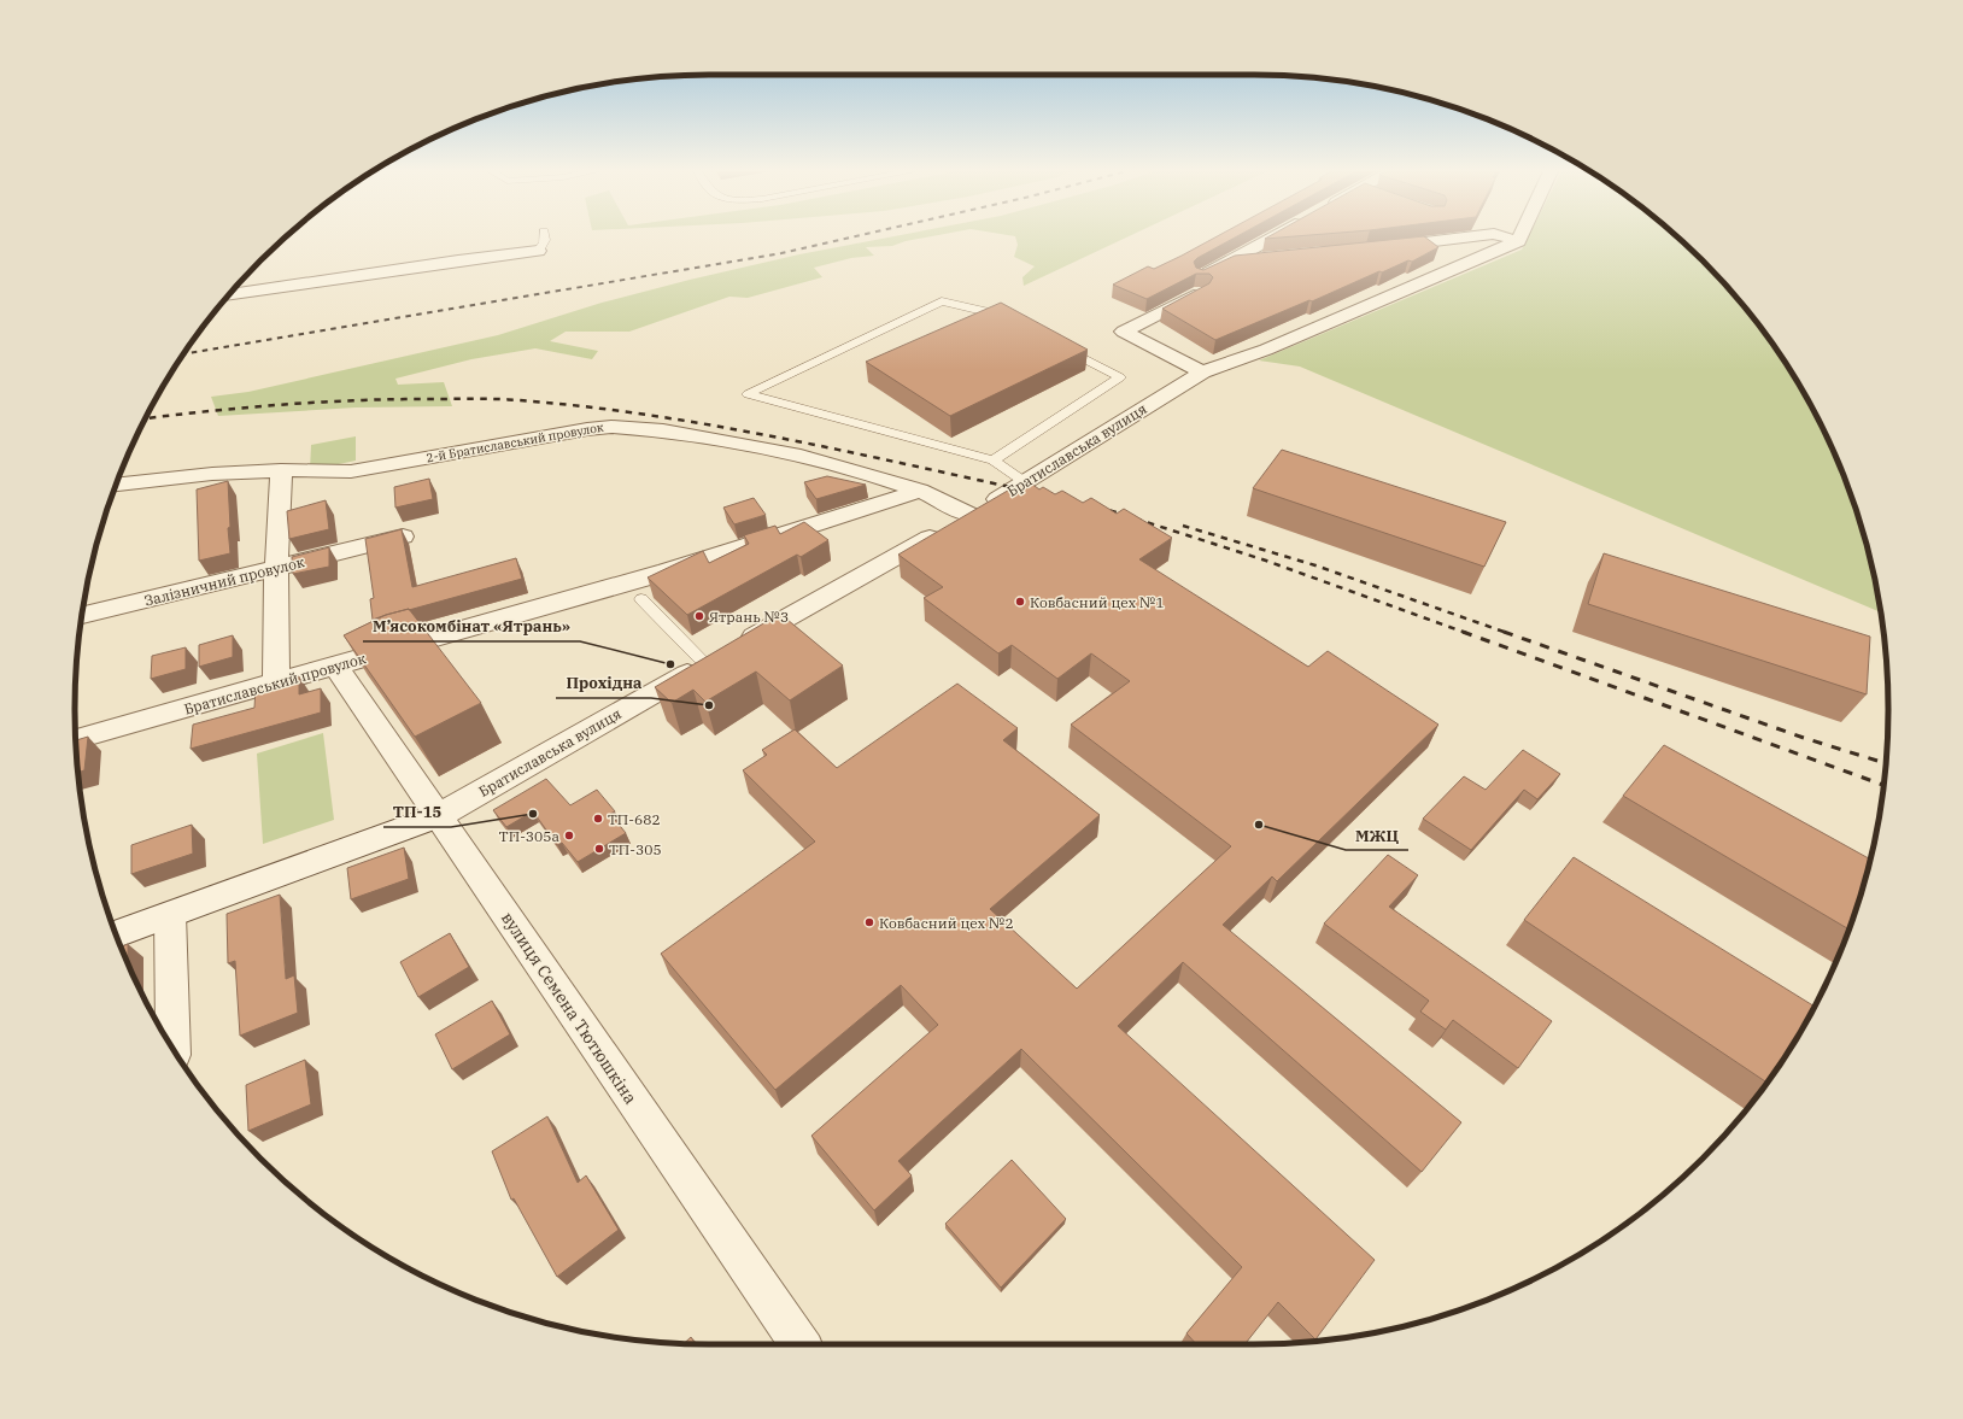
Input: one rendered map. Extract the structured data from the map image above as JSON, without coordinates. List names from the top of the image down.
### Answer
{
  "streets": {
    "street": [
      "2-й Братиславський провулок",
      "Братиславська вулиця",
      "Залізничний провулок",
      "Братиславський провулок",
      "вулиця Семена Тютюшкіна"
    ]
  },
  "crossings": [
    ["2-й Братиславський провулок", "Братиславська вулиця"],
    ["2-й Братиславський провулок", "Братиславський провулок"],
    ["Братиславська вулиця", "вулиця Семена Тютюшкіна"],
    ["Братиславський провулок", "вулиця Семена Тютюшкіна"]
  ],
  "places": [
    "Ковбасний цех №1",
    "Ятрань №3",
    "М’ясокомбінат «Ятрань»",
    "Прохідна",
    "ТП-15",
    "ТП-682",
    "МЖЦ",
    "ТП-305а",
    "ТП-305",
    "Ковбасний цех №2"
  ]
}
